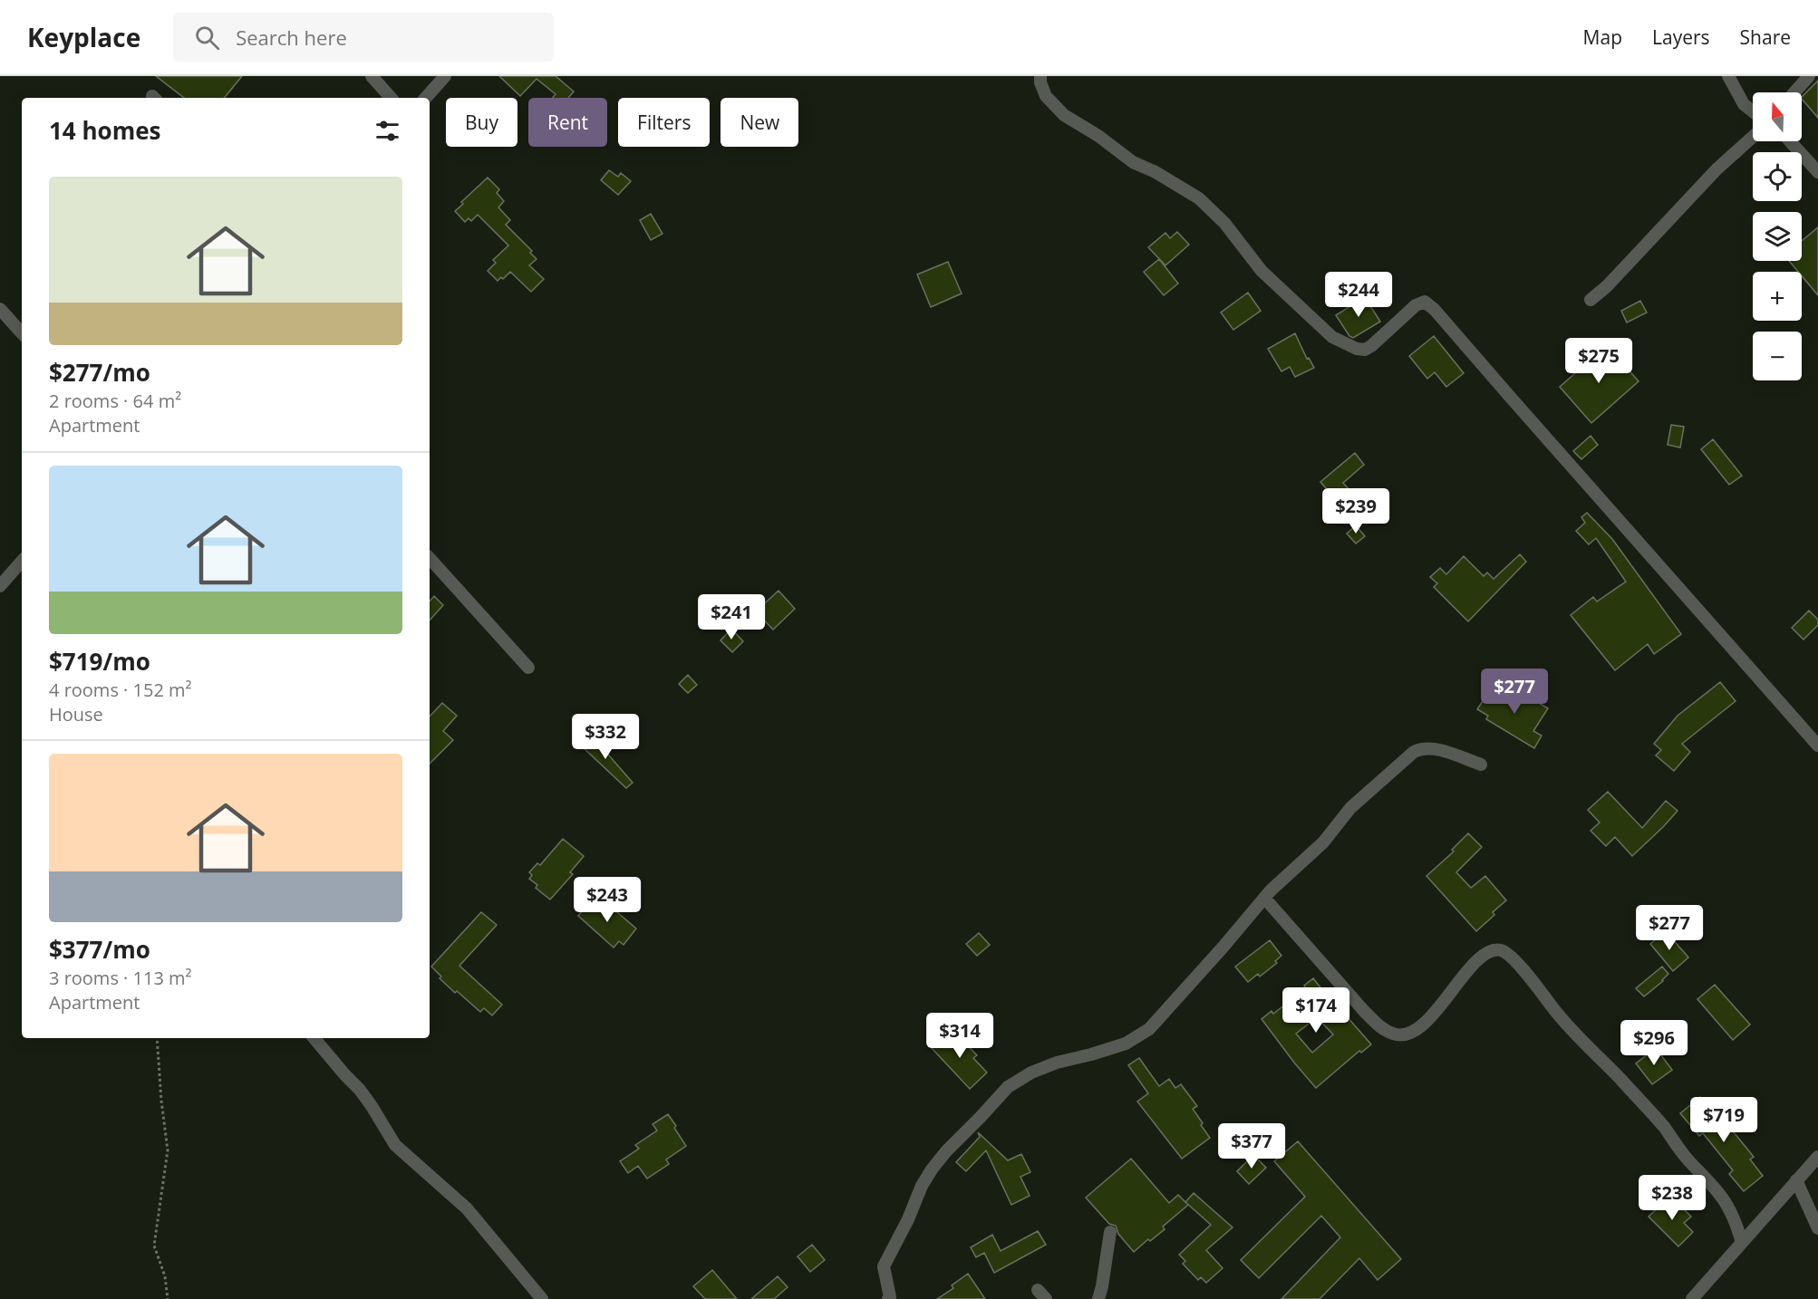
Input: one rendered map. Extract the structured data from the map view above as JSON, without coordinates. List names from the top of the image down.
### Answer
{
  "north": "top",
  "page": {
    "header": "Keyplace",
    "search": "Search here",
    "nav": ["Map", "Layers", "Share"],
    "map_buttons": ["+", "−"],
    "chip": [
      "Buy",
      "Rent",
      "Filters",
      "New"
    ],
    "heading": "14 homes",
    "list": [
      {
        "name": "$277/mo",
        "note": "2 rooms · 64 m² · Apartment"
      },
      {
        "name": "$719/mo",
        "note": "4 rooms · 152 m² · House"
      },
      {
        "name": "$377/mo",
        "note": "3 rooms · 113 m² · Apartment"
      }
    ],
    "price": [
      "$244",
      "$275",
      "$239",
      "$241",
      "$277",
      "$332",
      "$243",
      "$277",
      "$174",
      "$314",
      "$296",
      "$719",
      "$377",
      "$238"
    ]
  }
}
